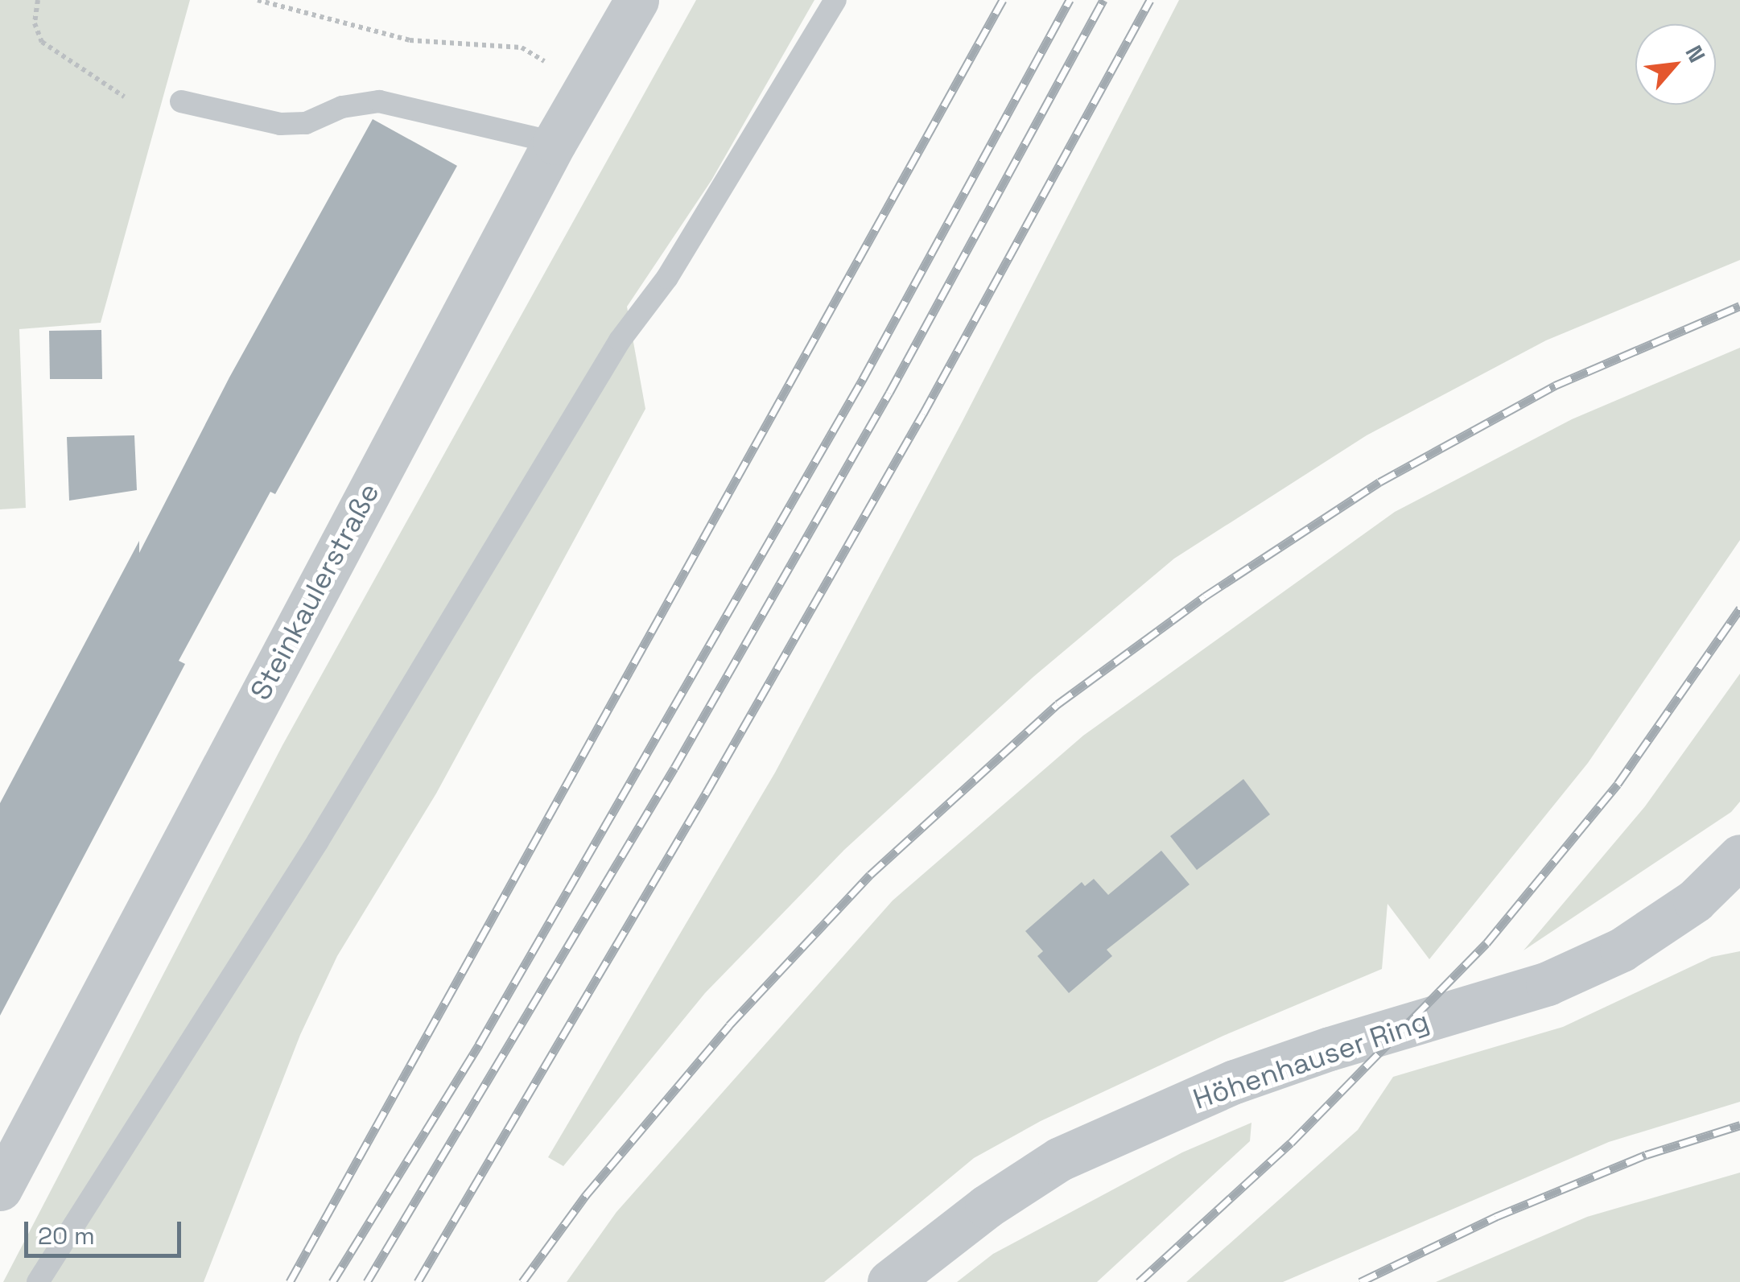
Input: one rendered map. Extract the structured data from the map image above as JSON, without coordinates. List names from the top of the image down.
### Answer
{
  "streets": {
    "street": ["Steinkaulerstraße", "Höhenhauser Ring"]
  },
  "scale_bar": "20 m",
  "north": "top right"
}
